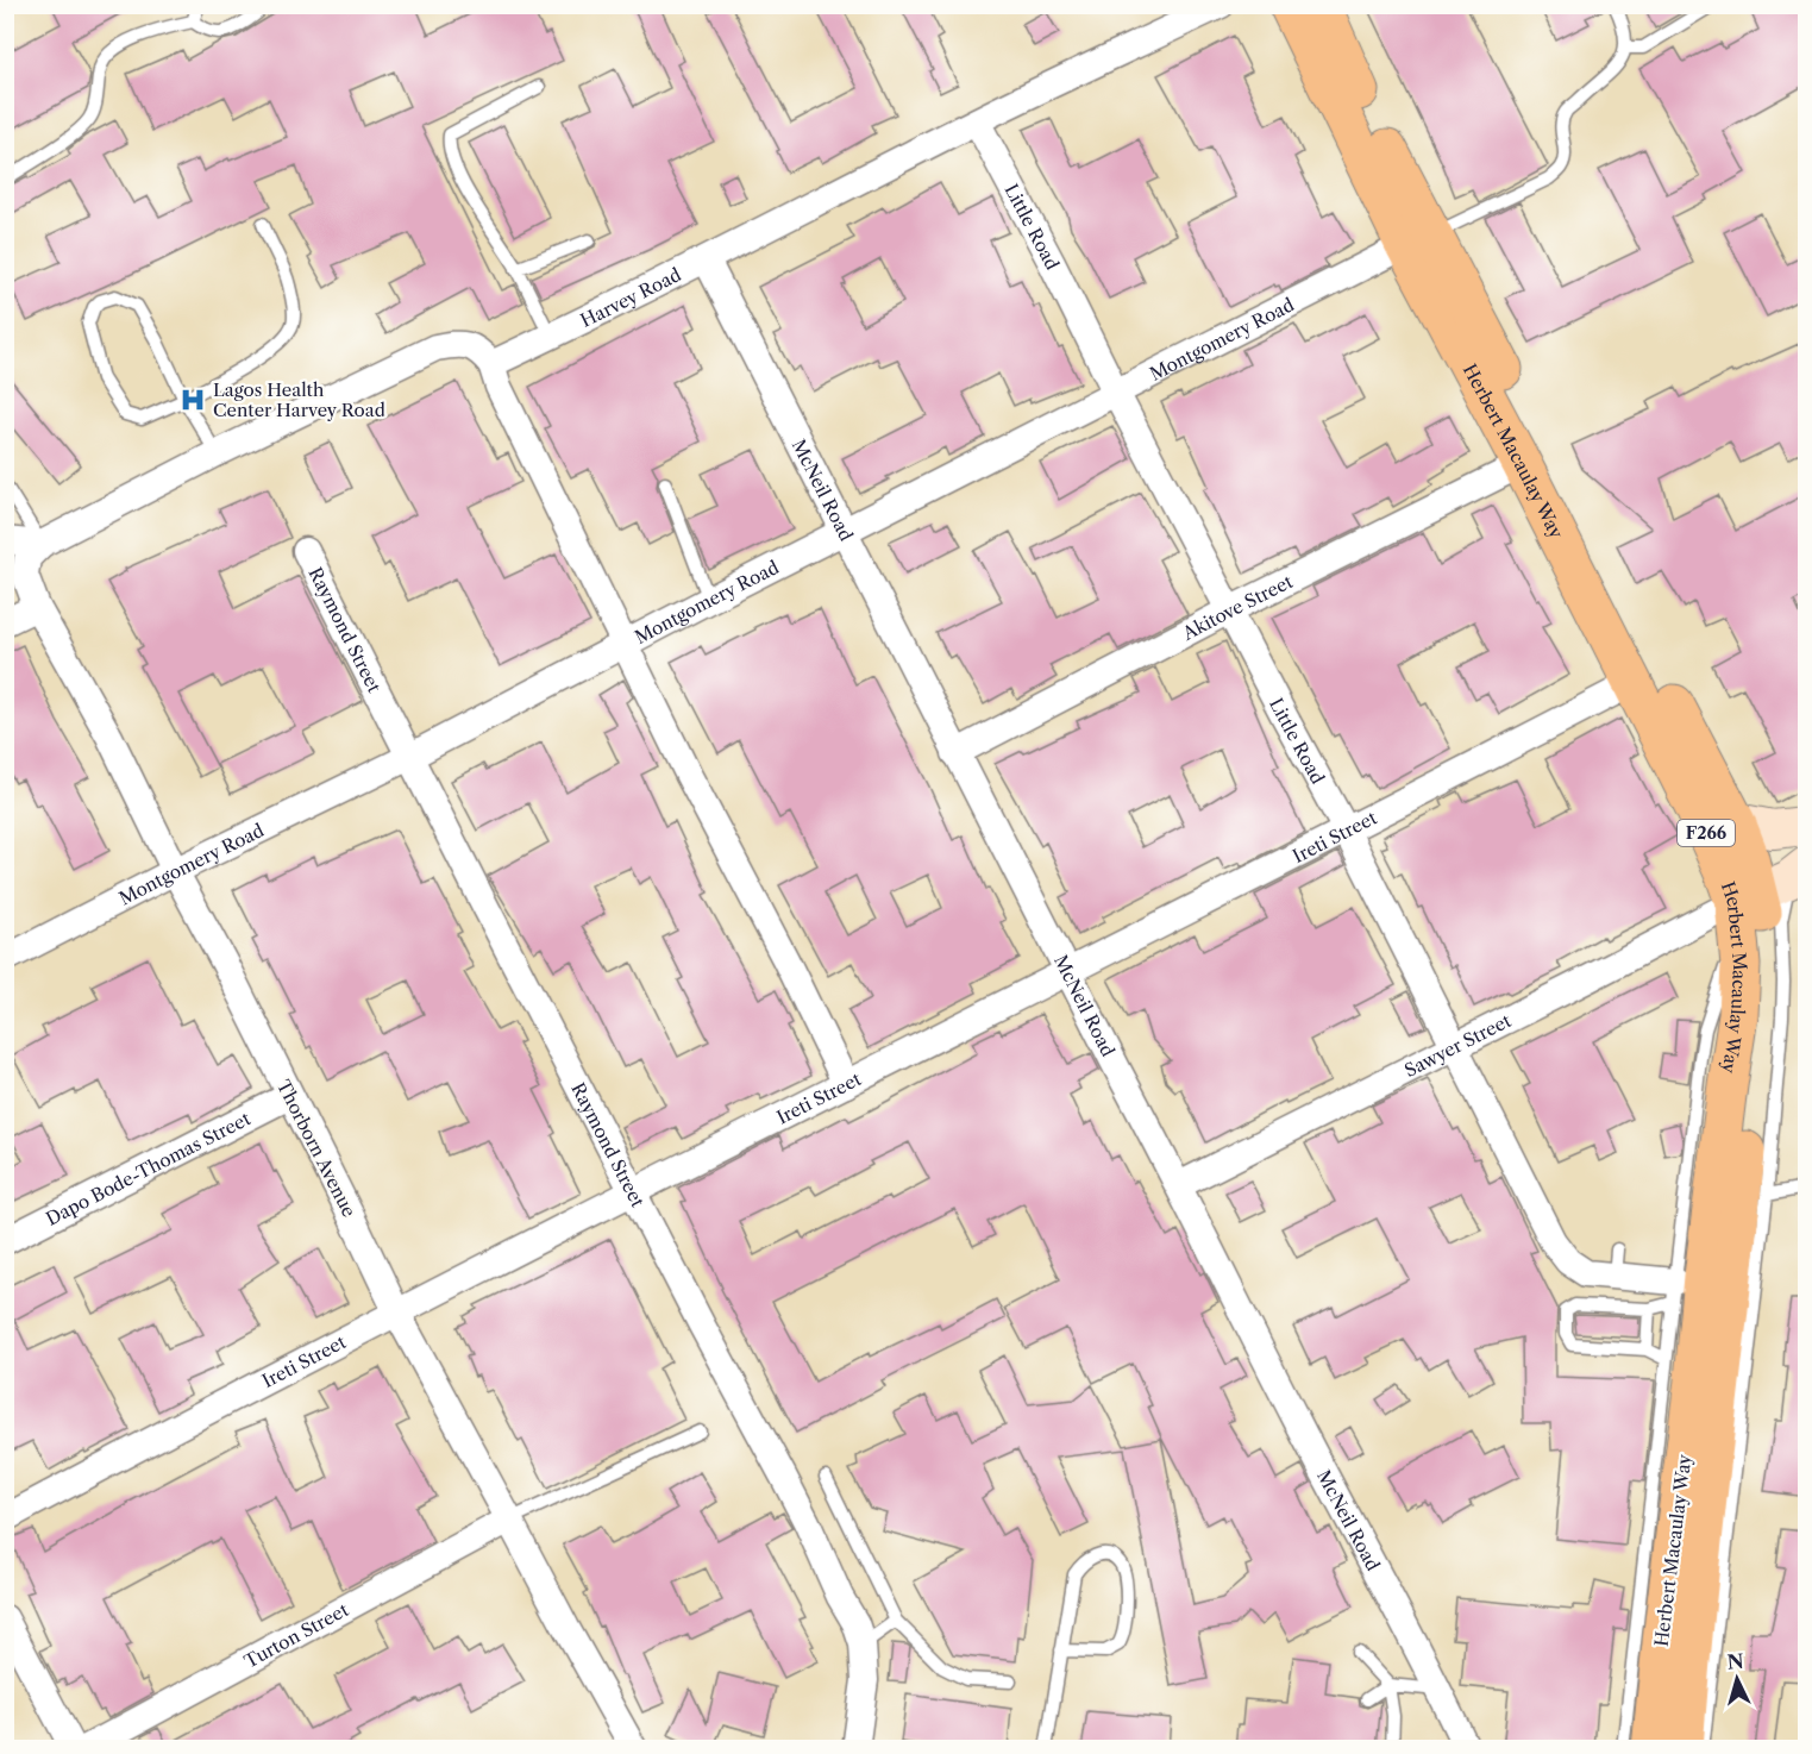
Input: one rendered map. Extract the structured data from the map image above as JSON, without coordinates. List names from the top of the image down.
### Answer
{
  "streets": {
    "highway": ["Herbert Macaulay Way", "F266"],
    "street": [
      "Little Road",
      "Harvey Road",
      "Montgomery Road",
      "McNeil Road",
      "Akitove Street",
      "Raymond Street",
      "Ireti Street",
      "Sawyer Street",
      "Thorborn Avenue",
      "Dapo Bode-Thomas Street",
      "Turton Street"
    ]
  },
  "crossings": [
    ["Little Road", "Harvey Road"],
    ["Little Road", "Montgomery Road"],
    ["Little Road", "Akitove Street"],
    ["Little Road", "Ireti Street"],
    ["Little Road", "Sawyer Street"],
    ["Harvey Road", "McNeil Road"],
    ["Montgomery Road", "Herbert Macaulay Way"],
    ["Montgomery Road", "McNeil Road"],
    ["Montgomery Road", "Raymond Street"],
    ["Montgomery Road", "Thorborn Avenue"],
    ["Herbert Macaulay Way", "Akitove Street"],
    ["Herbert Macaulay Way", "Ireti Street"],
    ["Herbert Macaulay Way", "Sawyer Street"],
    ["McNeil Road", "Akitove Street"],
    ["McNeil Road", "Ireti Street"],
    ["McNeil Road", "Sawyer Street"],
    ["Raymond Street", "Ireti Street"],
    ["Ireti Street", "Thorborn Avenue"],
    ["Thorborn Avenue", "Dapo Bode-Thomas Street"],
    ["Thorborn Avenue", "Turton Street"]
  ],
  "places": {
    "hospital": ["Lagos Health Center Harvey Road"]
  },
  "north": "top"
}
